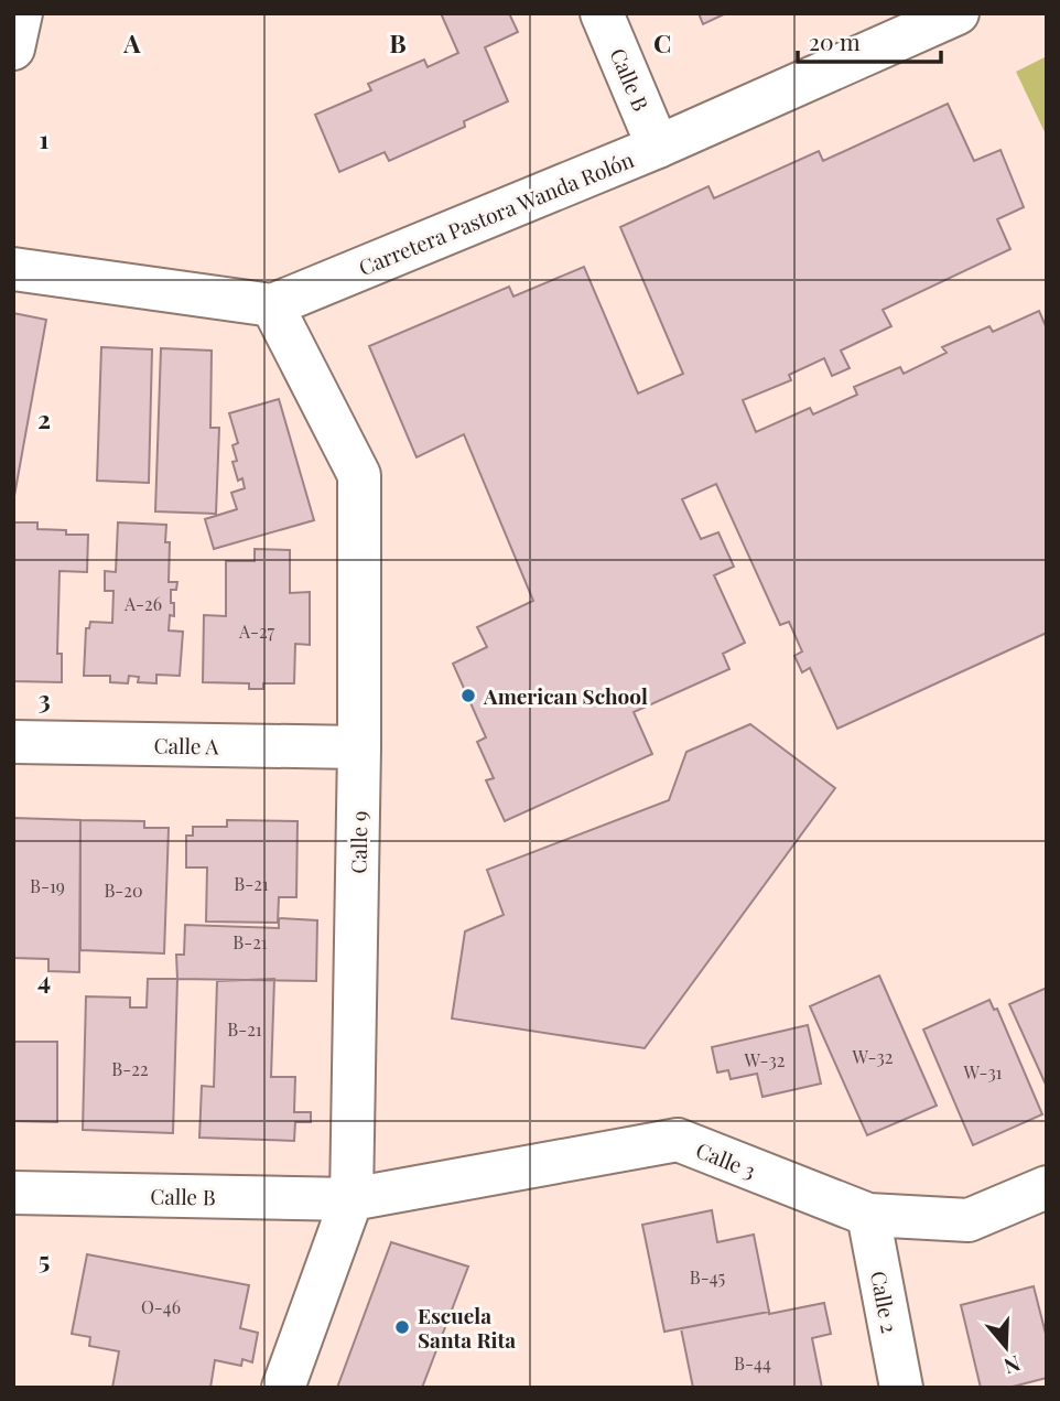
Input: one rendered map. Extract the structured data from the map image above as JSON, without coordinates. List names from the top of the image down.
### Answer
{
  "streets": {
    "street": [
      "Calle B",
      "Carretera Pastora Wanda Rolón",
      "Calle A",
      "Calle 9",
      "Calle 3",
      "Calle 2"
    ]
  },
  "crossings": [
    ["Calle B", "Carretera Pastora Wanda Rolón"],
    ["Calle B", "Calle 9"],
    ["Calle B", "Calle 3"],
    ["Carretera Pastora Wanda Rolón", "Calle 9"],
    ["Calle A", "Calle 9"],
    ["Calle 9", "Calle 3"],
    ["Calle 3", "Calle 2"]
  ],
  "places": ["American School", "Escuela Santa Rita"],
  "house_numbers": [
    "A-26",
    "A-27",
    "B-21",
    "B-19",
    "B-20",
    "B-21",
    "B-21",
    "W-32",
    "W-32",
    "B-22",
    "W-31",
    "B-45",
    "O-46",
    "B-44"
  ],
  "scale_bar": "20 m",
  "north": "bottom",
  "grid": {
    "columns": ["A", "B", "C"],
    "rows": [
      "1",
      "2",
      "3",
      "4",
      "5"
    ]
  }
}
